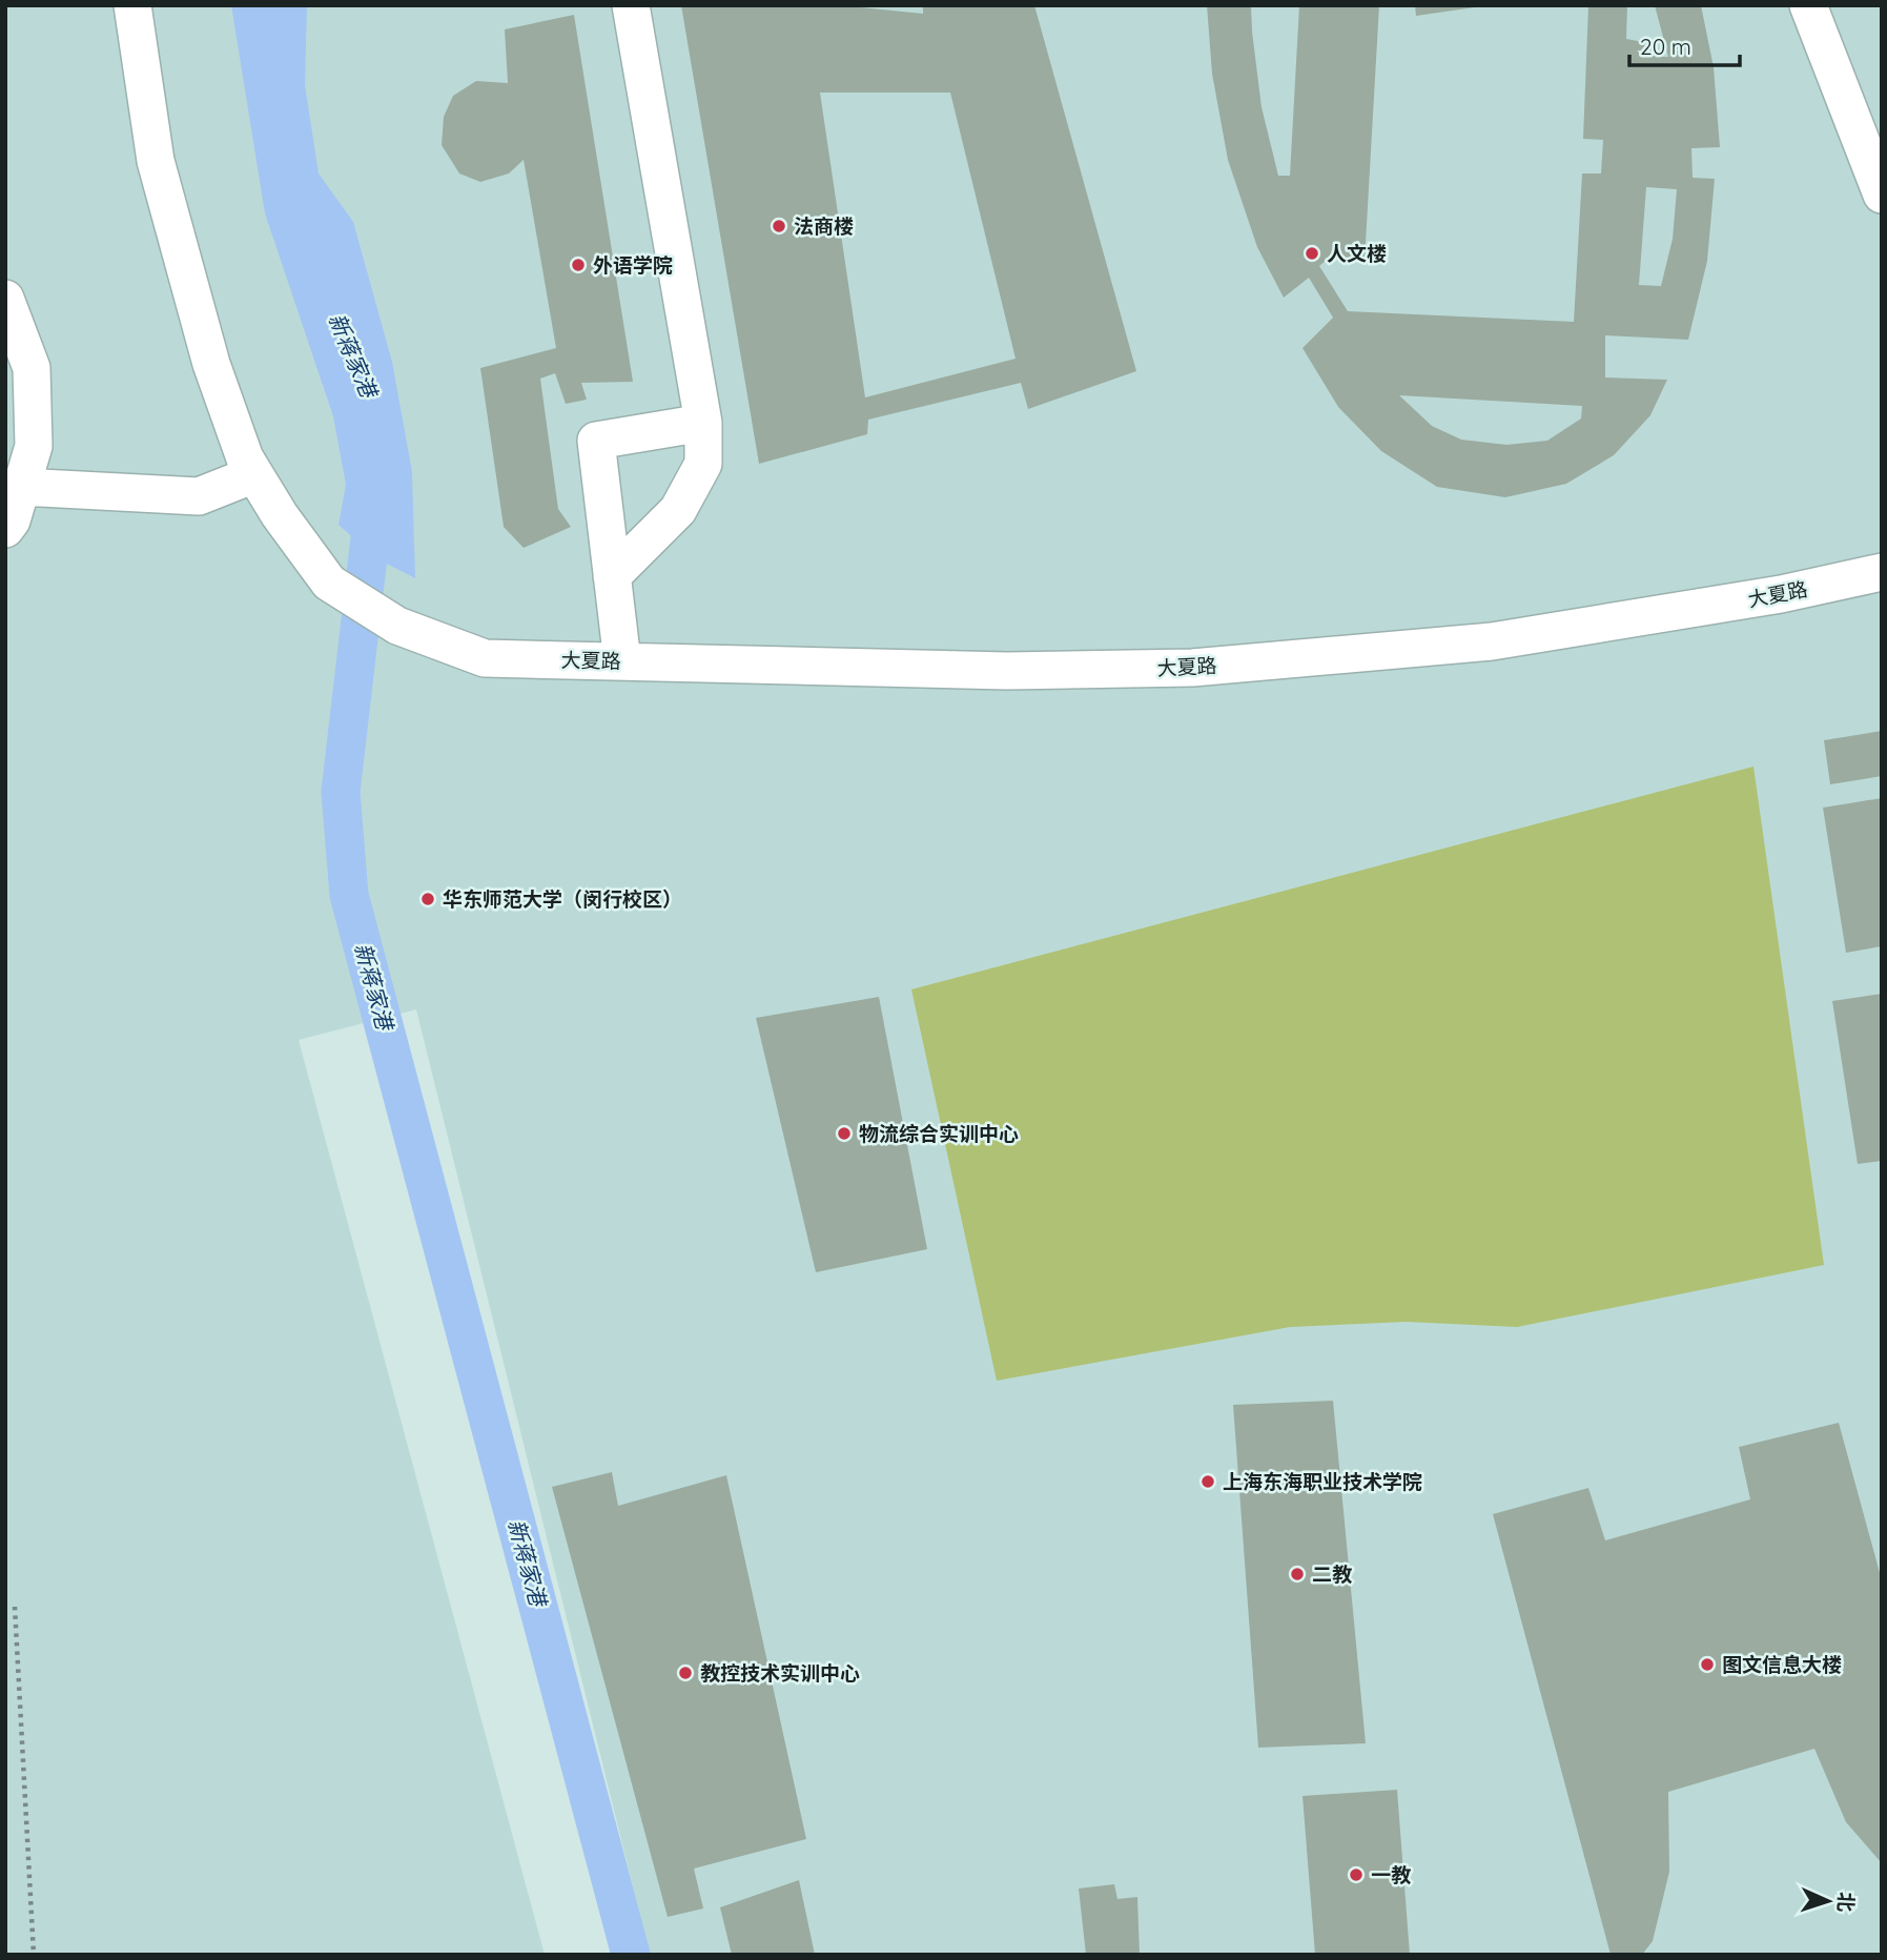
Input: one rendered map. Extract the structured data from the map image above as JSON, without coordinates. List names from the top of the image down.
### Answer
{
  "streets": {
    "street": ["大夏路"]
  },
  "water": ["新蒋家港"],
  "places": [
    "法商楼",
    "人文楼",
    "外语学院",
    "华东师范大学（闵行校区）",
    "物流综合实训中心",
    "上海东海职业技术学院",
    "二教",
    "图文信息大楼",
    "教控技术实训中心",
    "一教"
  ],
  "scale_bar": "20 m",
  "north": "right"
}
